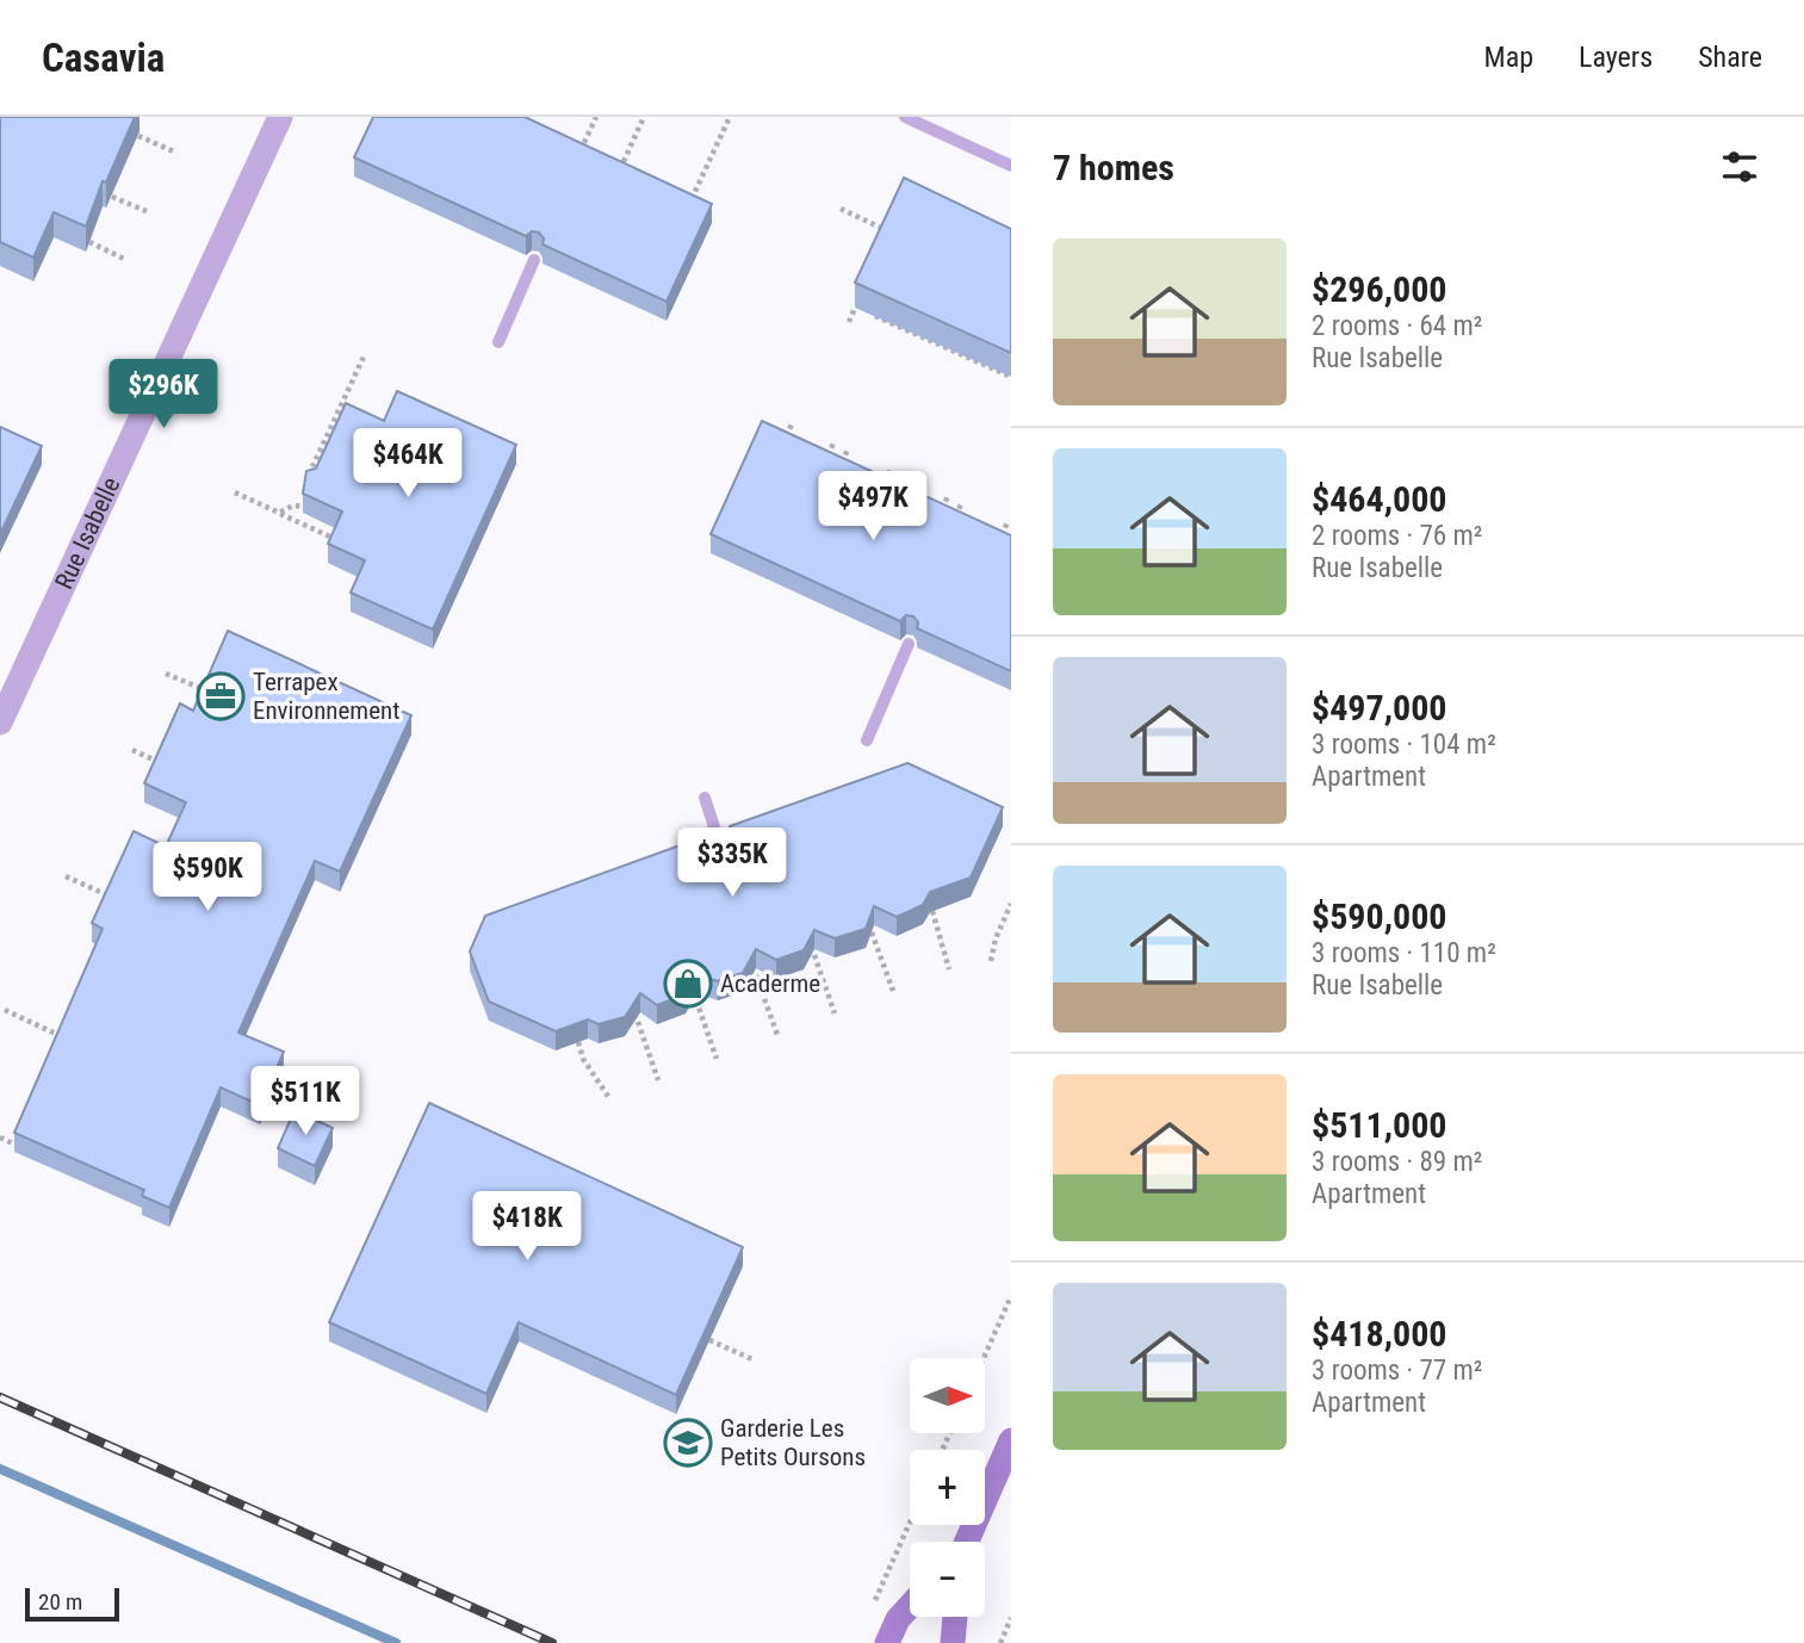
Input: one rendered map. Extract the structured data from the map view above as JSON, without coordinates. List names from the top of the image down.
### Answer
{
  "streets": {
    "street": ["Rue Isabelle"]
  },
  "places": {
    "office": ["Terrapex Environnement"],
    "shop": ["Acaderme"],
    "school or university": ["Garderie Les Petits Oursons"]
  },
  "scale_bar": "20 m",
  "north": "right",
  "page": {
    "header": "Casavia",
    "nav": ["Map", "Layers", "Share"],
    "heading": "7 homes",
    "list": [
      {
        "name": "$296,000",
        "note": "2 rooms · 64 m² · Rue Isabelle"
      },
      {
        "name": "$464,000",
        "note": "2 rooms · 76 m² · Rue Isabelle"
      },
      {
        "name": "$497,000",
        "note": "3 rooms · 104 m² · Apartment"
      },
      {
        "name": "$590,000",
        "note": "3 rooms · 110 m² · Rue Isabelle"
      },
      {
        "name": "$511,000",
        "note": "3 rooms · 89 m² · Apartment"
      },
      {
        "name": "$418,000",
        "note": "3 rooms · 77 m² · Apartment"
      }
    ],
    "price": [
      "$296K",
      "$464K",
      "$497K",
      "$335K",
      "$590K",
      "$511K",
      "$418K"
    ],
    "map_buttons": ["+", "−"],
    "scale": "20 m"
  }
}
